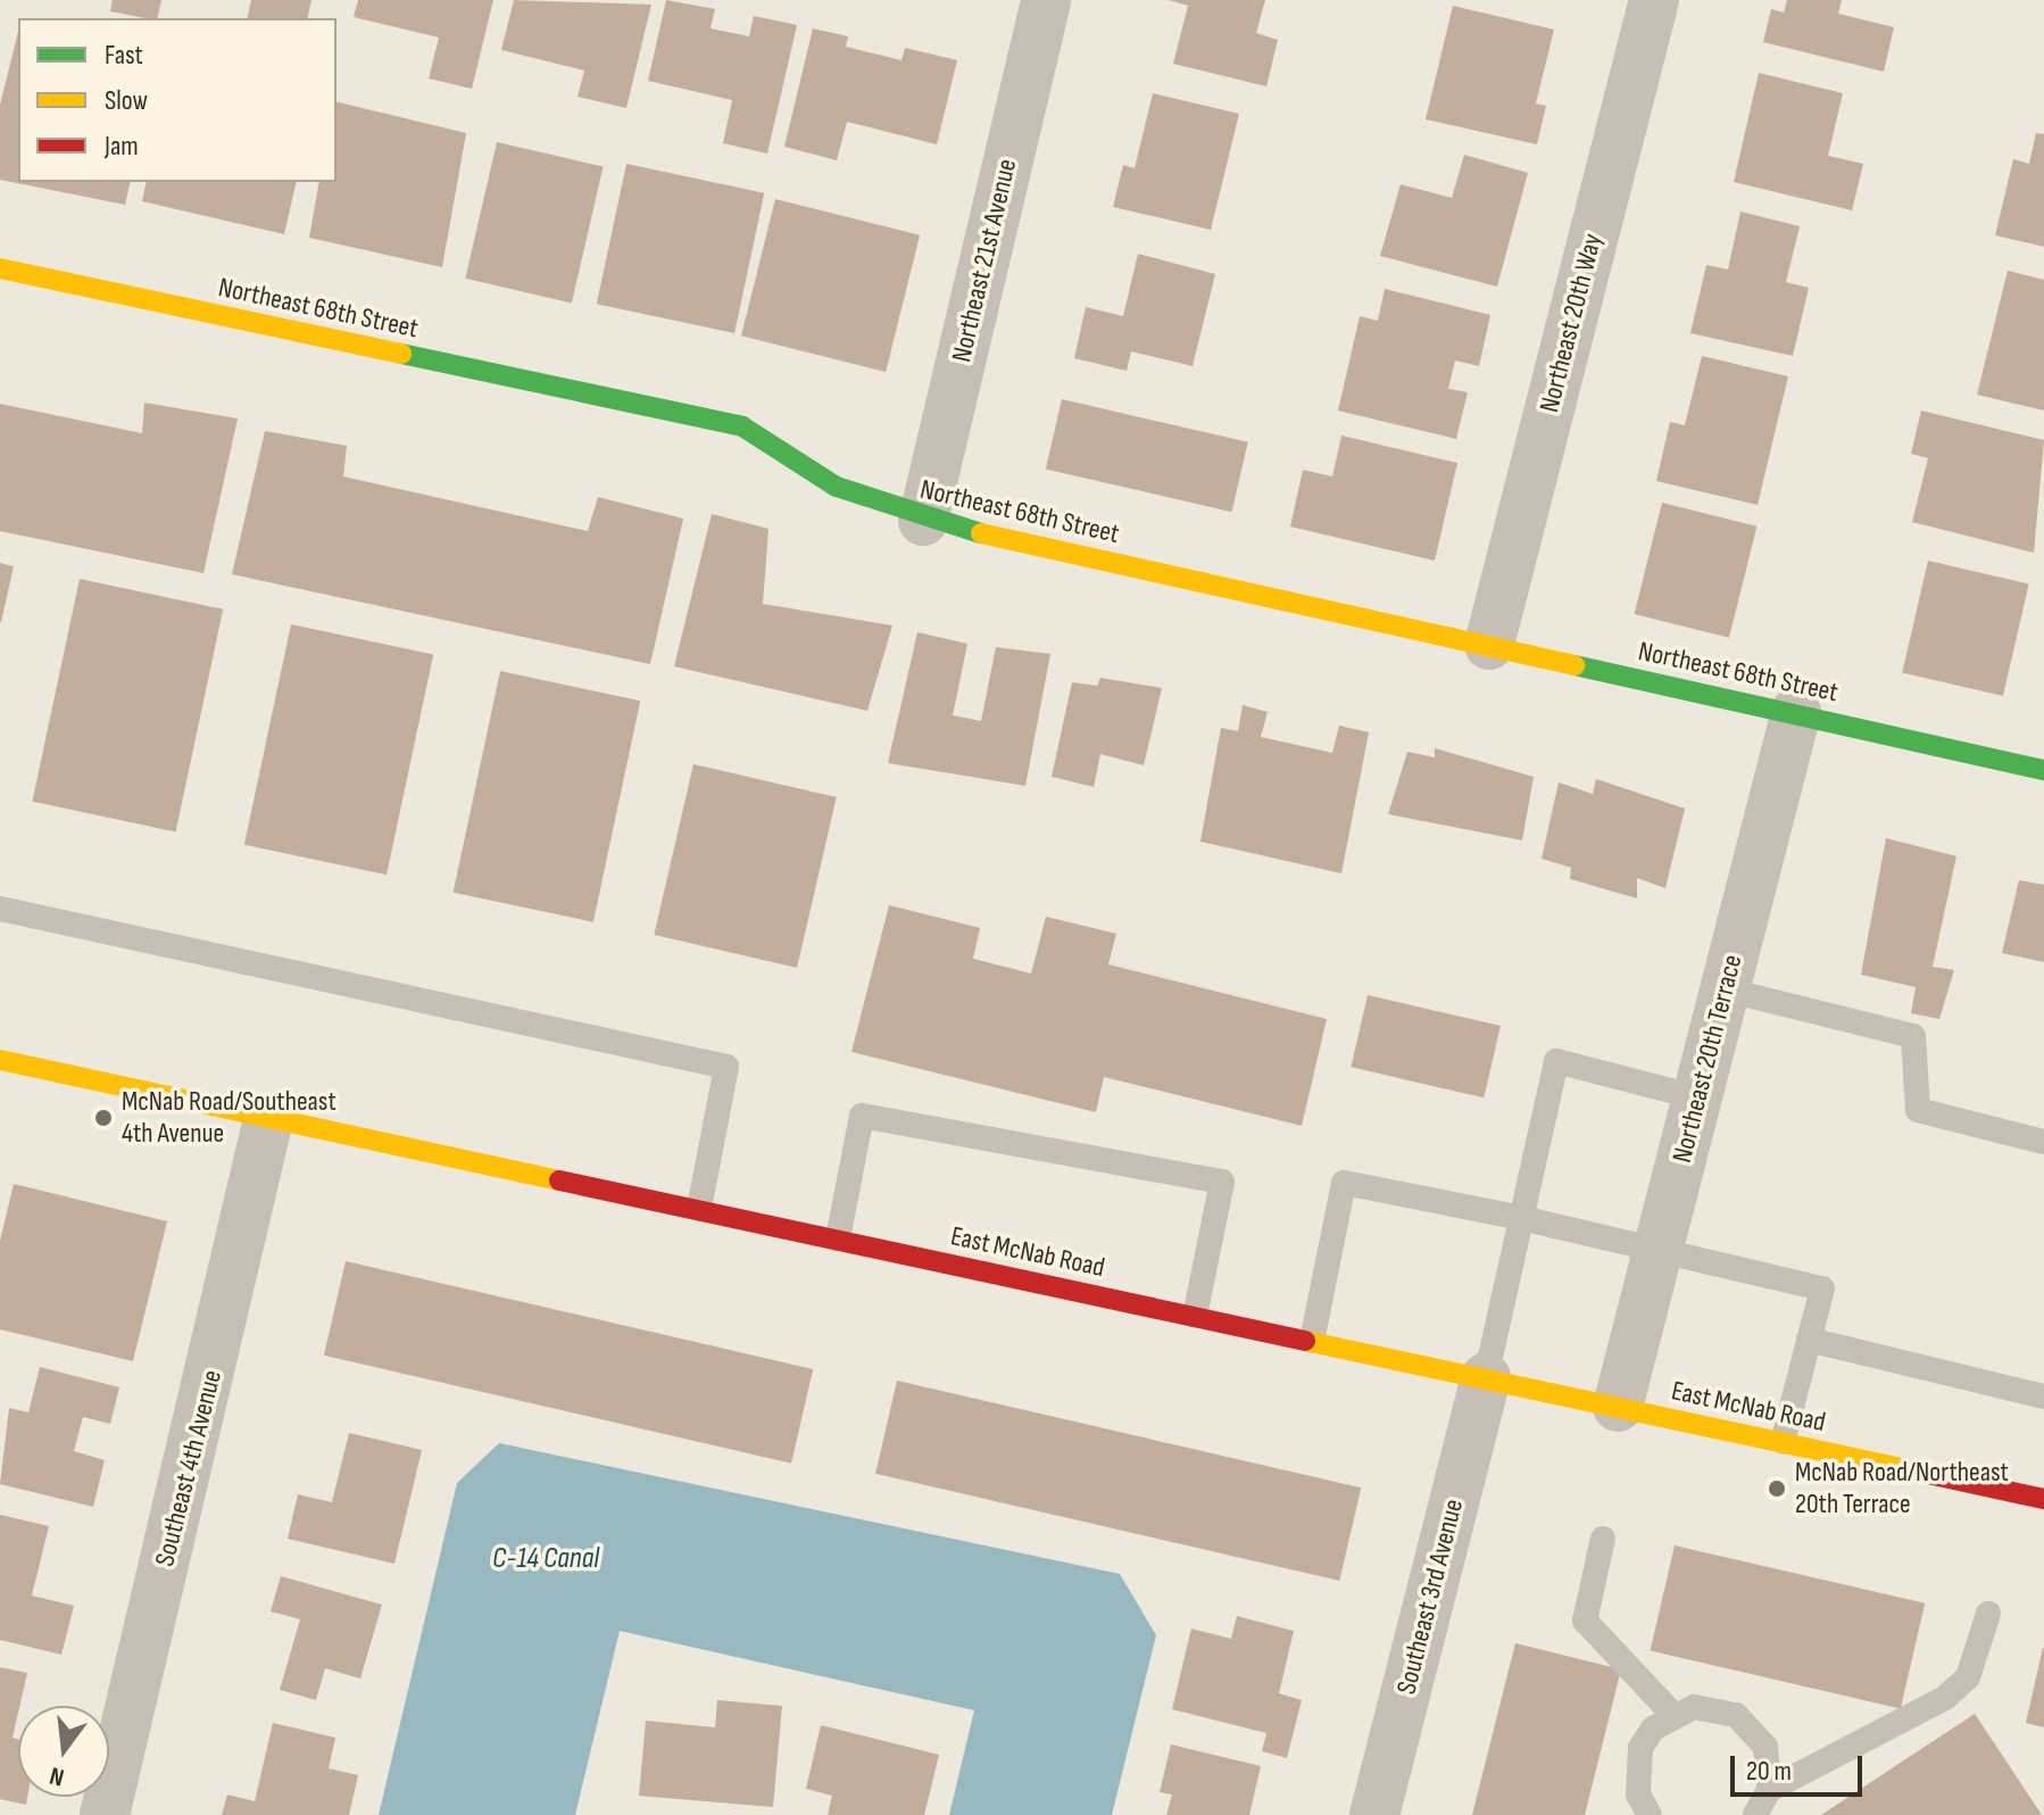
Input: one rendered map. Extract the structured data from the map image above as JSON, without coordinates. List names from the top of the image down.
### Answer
{
  "streets": {
    "street": [
      "Northeast 21st Avenue",
      "Northeast 68th Street",
      "Northeast 20th Way",
      "Northeast 20th Terrace",
      "East McNab Road",
      "Southeast 4th Avenue",
      "Southeast 3rd Avenue"
    ]
  },
  "crossings": [
    ["Northeast 21st Avenue", "Northeast 68th Street"],
    ["Northeast 68th Street", "Northeast 20th Way"],
    ["Northeast 68th Street", "Northeast 20th Terrace"],
    ["Northeast 20th Terrace", "East McNab Road"],
    ["East McNab Road", "Southeast 4th Avenue"],
    ["East McNab Road", "Southeast 3rd Avenue"]
  ],
  "water": ["C-14 Canal"],
  "places": ["McNab Road/Southeast 4th Avenue", "McNab Road/Northeast 20th Terrace"],
  "legend": ["Fast", "Slow", "Jam"],
  "scale_bar": "20 m",
  "north": "bottom"
}
